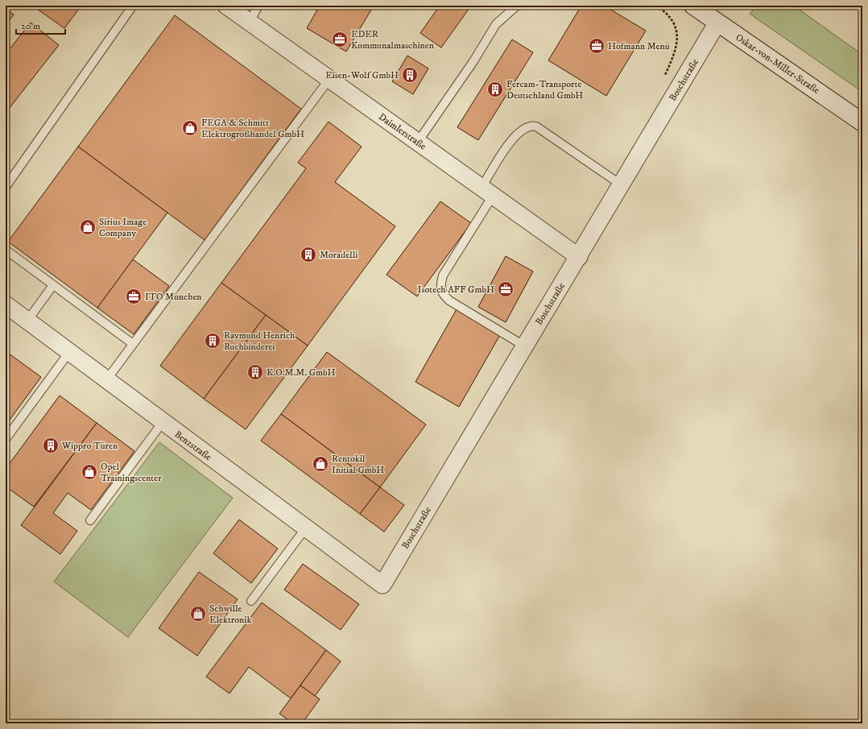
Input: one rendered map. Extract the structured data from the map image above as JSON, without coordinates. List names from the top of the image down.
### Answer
{
  "streets": {
    "main road": ["Oskar-von-Miller-Straße"],
    "street": ["Boschstraße", "Daimlerstraße", "Benzstraße"]
  },
  "crossings": [
    ["Oskar-von-Miller-Straße", "Boschstraße"],
    ["Boschstraße", "Daimlerstraße"],
    ["Boschstraße", "Benzstraße"]
  ],
  "places": {
    "office": [
      "EDER Kommunalmaschinen",
      "Hofmann Menü",
      "Isotech AFF GmbH",
      "ITO München"
    ],
    "building": [
      "Eisen-Wolf GmbH",
      "Fercam-Transporte Deutschland GmbH",
      "Moradelli",
      "Raymund Henrich Buchbinderei",
      "K.O.M.M. GmbH",
      "Wippro Türen"
    ],
    "shop": [
      "FEGA & Schmitt Elektrogroßhandel GmbH",
      "Sirius Image Company",
      "Rentokil Initial GmbH",
      "Opel Trainingscenter",
      "Schwille Elektronik"
    ]
  },
  "scale_bar": "20 m"
}
